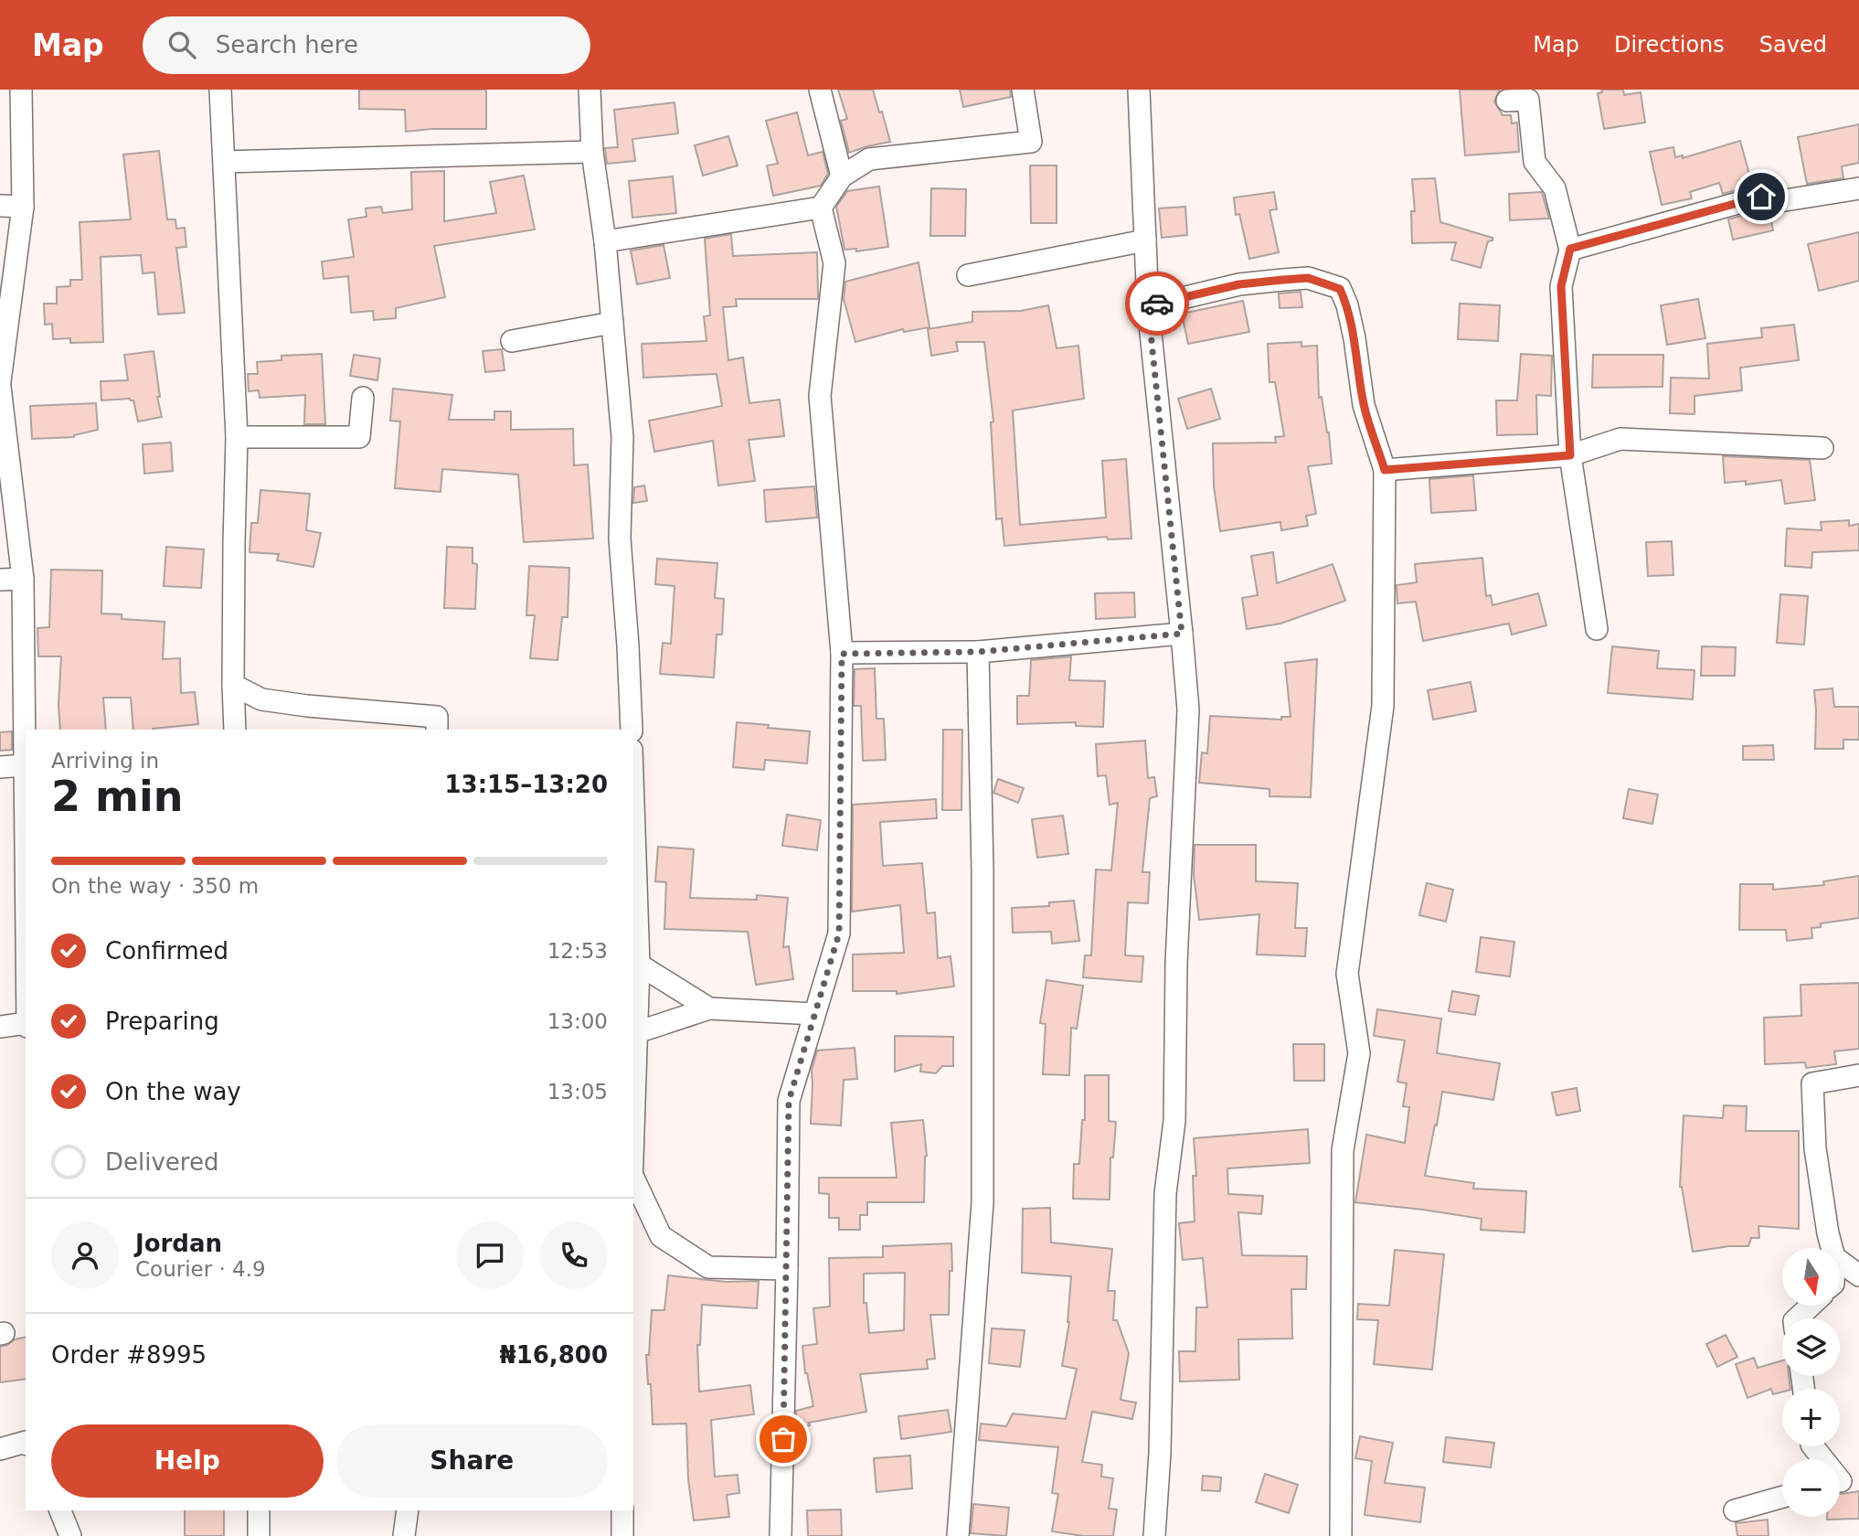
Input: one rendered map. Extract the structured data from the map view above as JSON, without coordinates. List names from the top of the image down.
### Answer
{
  "north": "bottom",
  "page": {
    "header": "Map",
    "search": "Search here",
    "nav": ["Map", "Directions", "Saved"],
    "heading": ["2 min", "Arriving in", "13:15–13:20"],
    "panel": [
      "Jordan",
      "Courier · 4.9",
      "Order #8995",
      "₦16,800"
    ],
    "bar": "On the way · 350 m",
    "list": [
      ["Confirmed", "12:53"],
      ["Preparing", "13:00"],
      ["On the way", "13:05"],
      "Delivered"
    ],
    "map_buttons": ["+", "−"],
    "buttons": ["Help", "Share"]
  }
}
